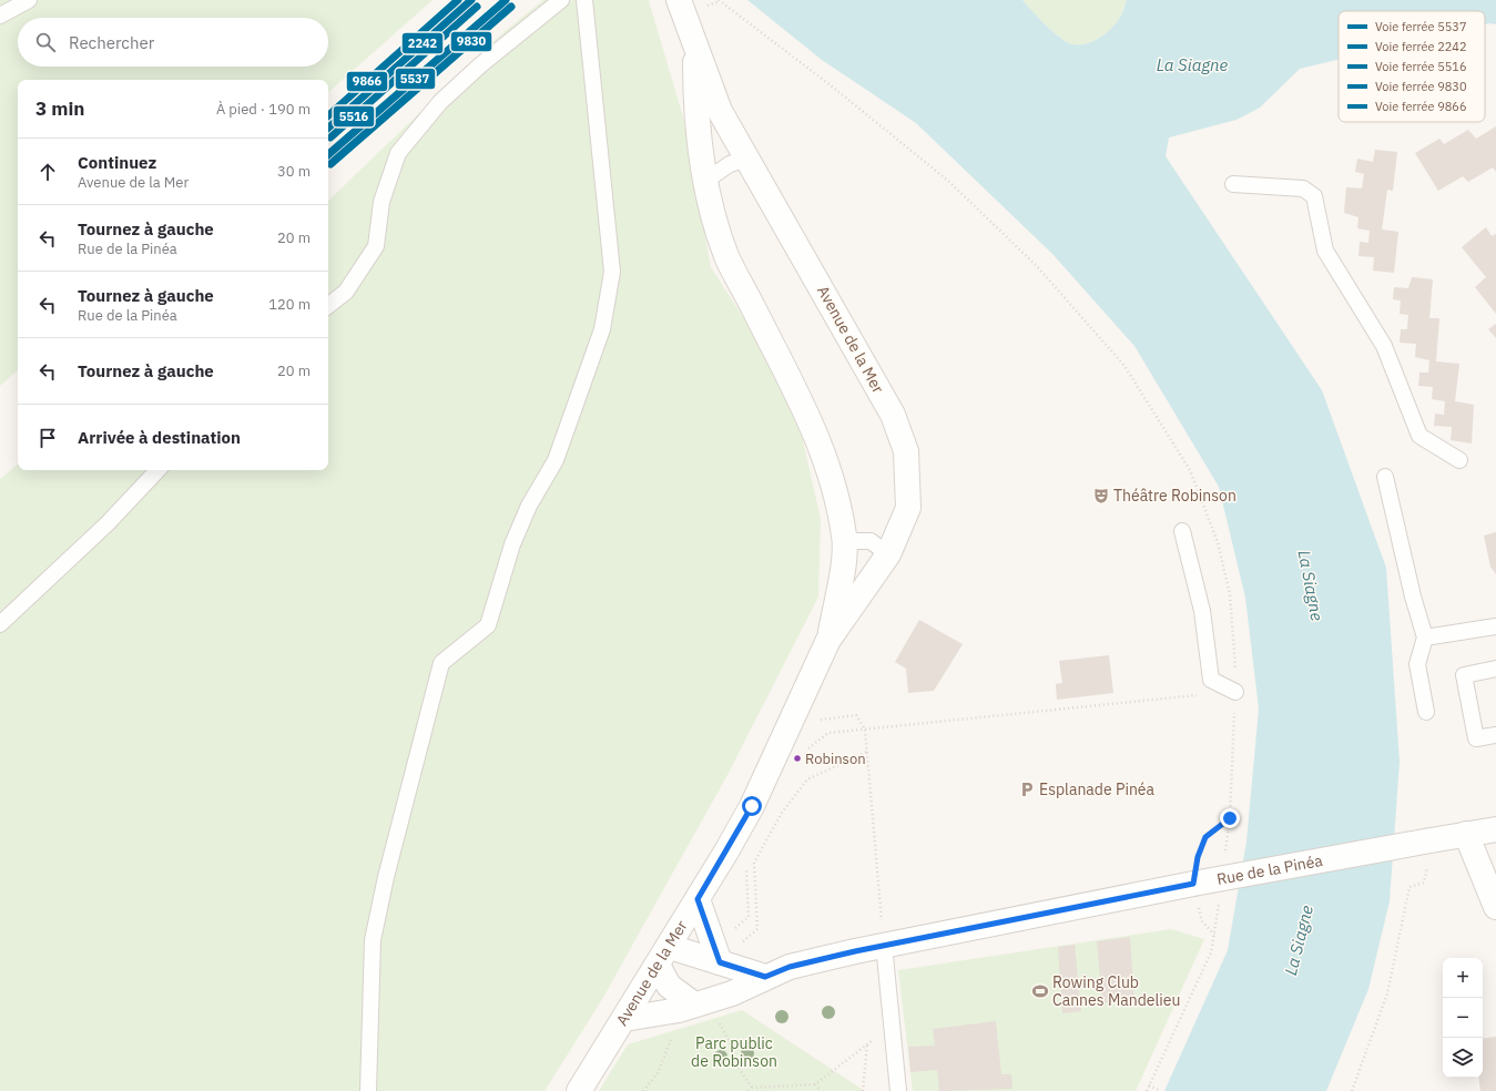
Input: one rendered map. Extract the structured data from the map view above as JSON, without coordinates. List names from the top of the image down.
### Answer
{
  "streets": {
    "main road": ["Avenue de la Mer", "Rue de la Pinéa"]
  },
  "crossings": [
    ["Avenue de la Mer", "Rue de la Pinéa"]
  ],
  "water": ["La Siagne"],
  "parks": ["Parc public de Robinson"],
  "places": {
    "theatre": ["Théâtre Robinson"],
    "other": ["Robinson"],
    "parking": ["Esplanade Pinéa"],
    "sports": ["Rowing Club Cannes Mandelieu"]
  },
  "lines": [
    "rail line 5537",
    "rail line 2242",
    "rail line 9866",
    "rail line 5516",
    "rail line 9830"
  ],
  "legend": [
    "Voie ferrée 5537",
    "Voie ferrée 2242",
    "Voie ferrée 5516",
    "Voie ferrée 9830",
    "Voie ferrée 9866"
  ],
  "page": {
    "search": "Rechercher",
    "heading": ["3 min", "À pied · 190 m"],
    "list": [
      ["Continuez", "Avenue de la Mer", "30 m"],
      ["Tournez à gauche", "Rue de la Pinéa", "20 m"],
      ["Tournez à gauche", "Rue de la Pinéa", "120 m"],
      ["Tournez à gauche", "20 m"],
      "Arrivée à destination"
    ],
    "map_buttons": ["+", "−"]
  }
}
